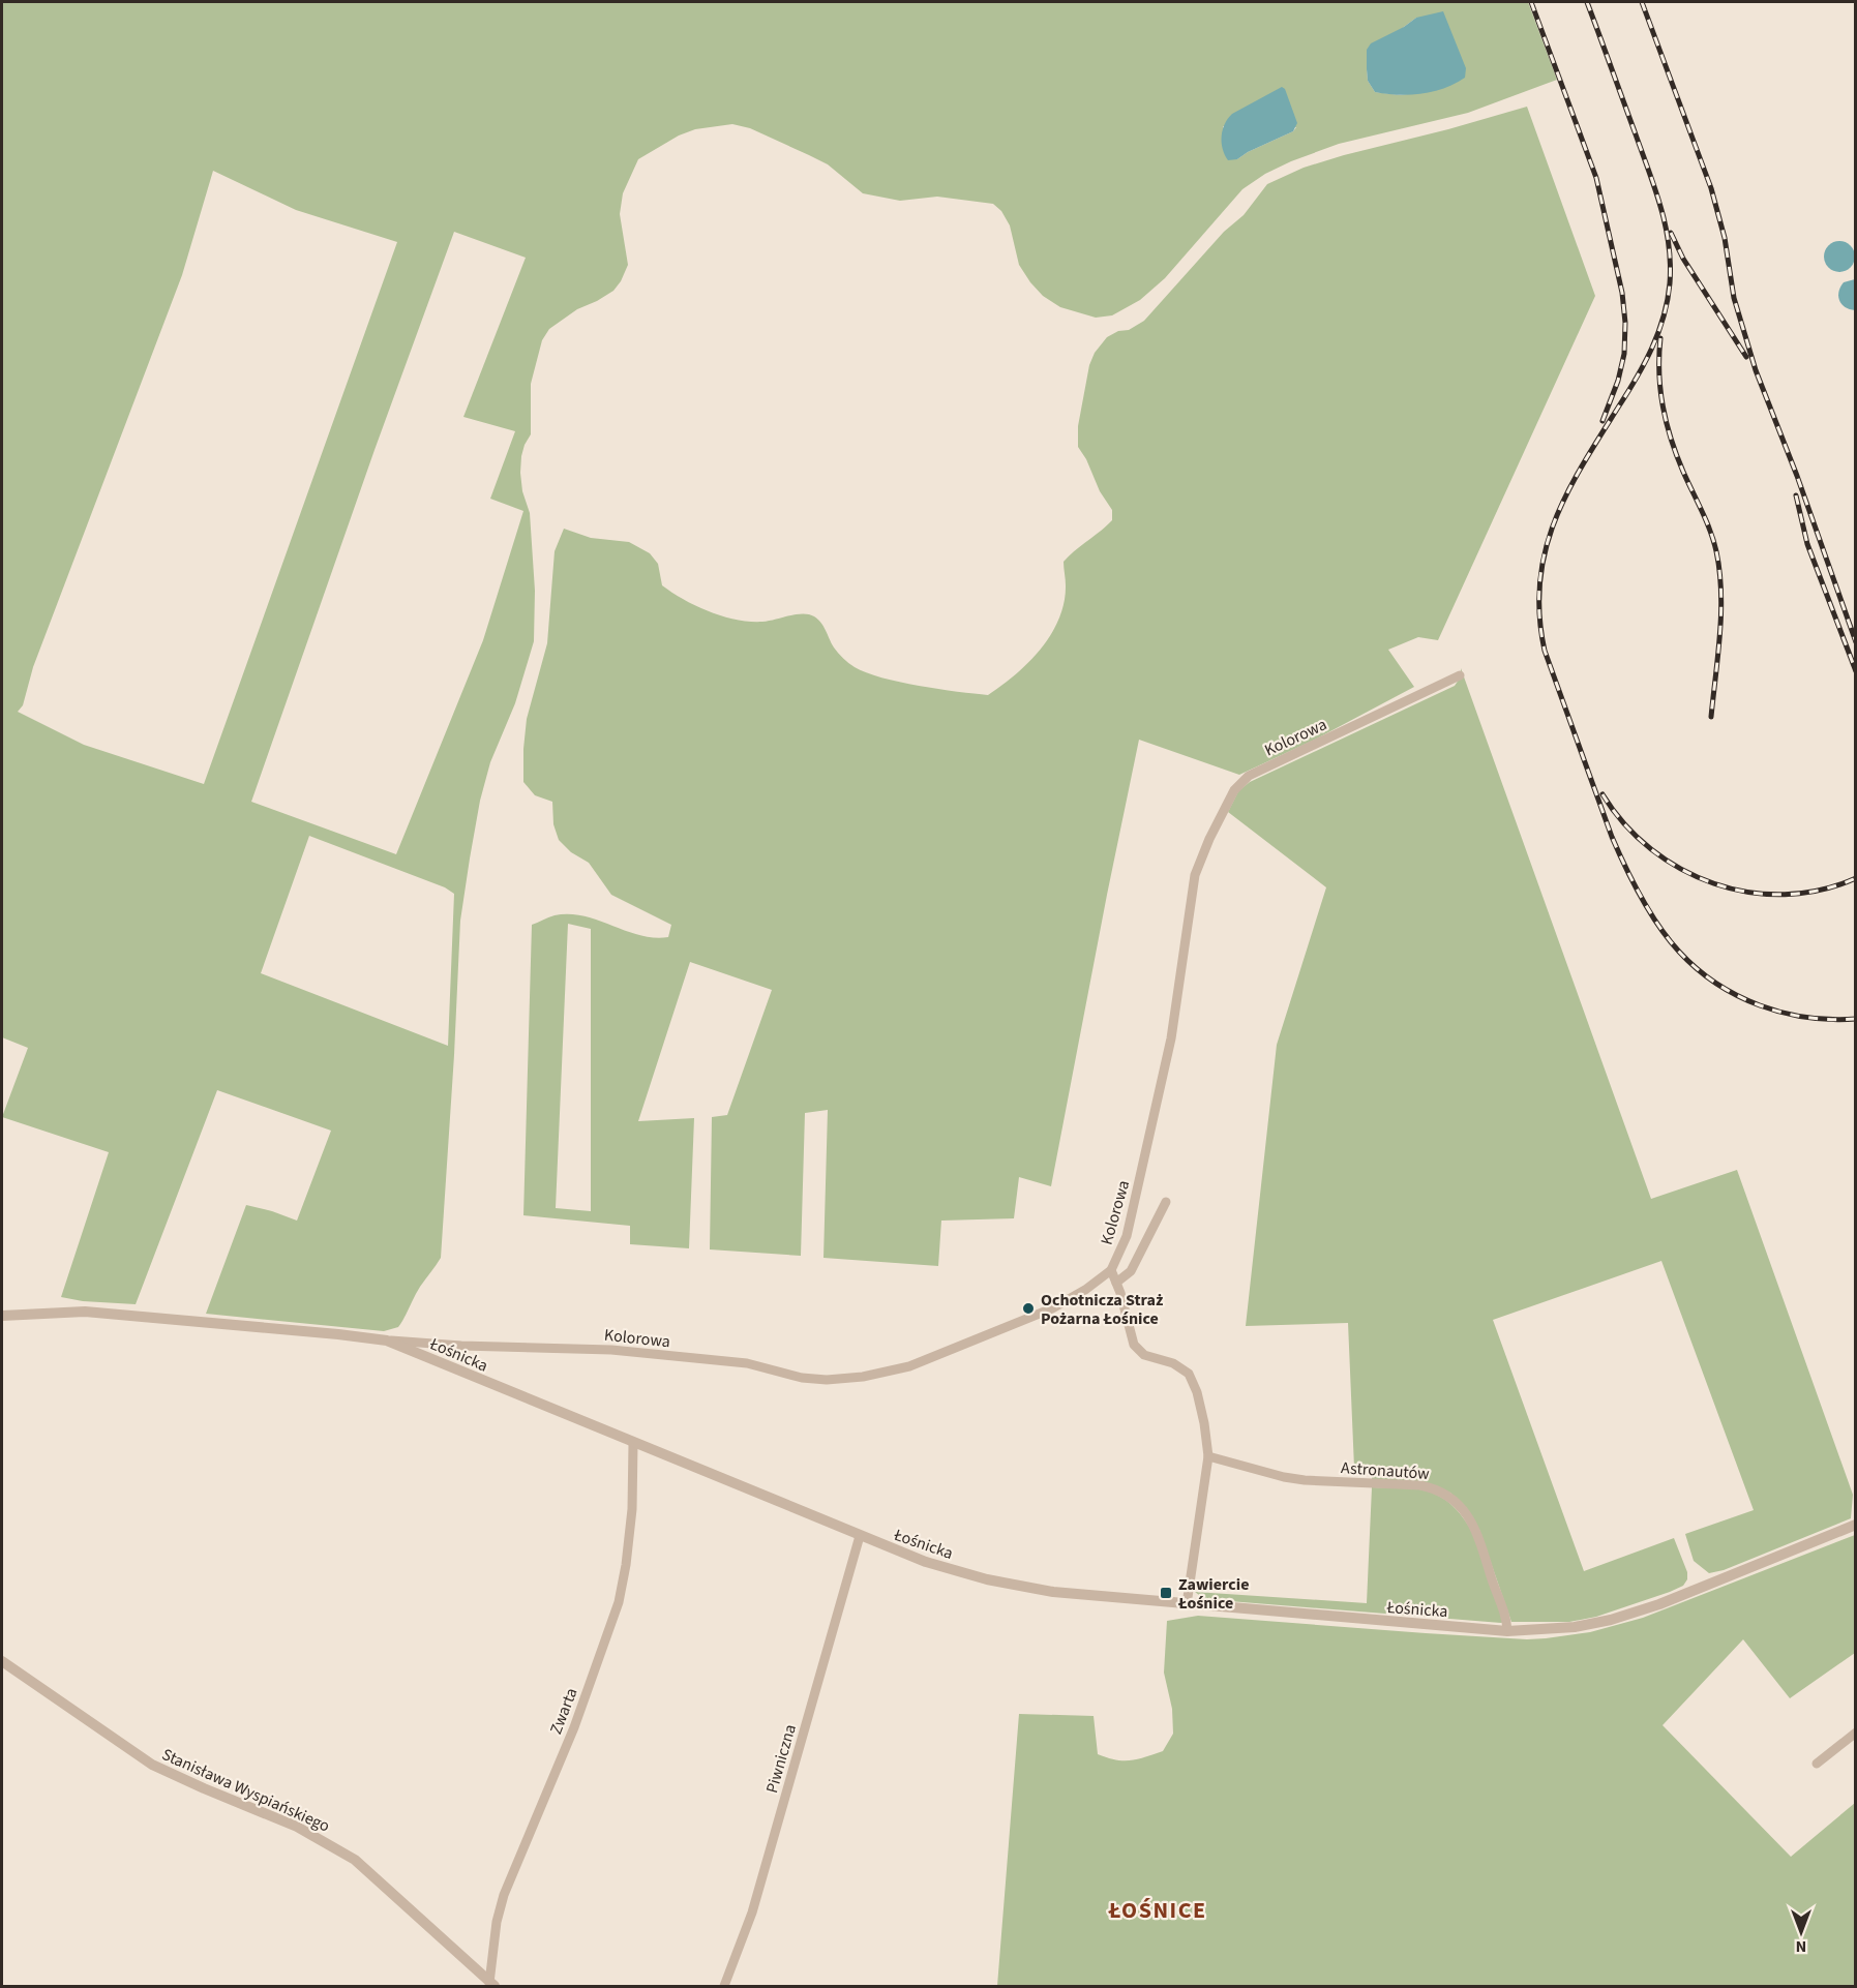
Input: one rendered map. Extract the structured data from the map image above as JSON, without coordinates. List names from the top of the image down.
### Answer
{
  "streets": {
    "street": [
      "Kolorowa",
      "Łośnicka",
      "Astronautów",
      "Zwarta",
      "Piwniczna",
      "Stanisława Wyspiańskiego"
    ]
  },
  "crossings": [
    ["Kolorowa", "Łośnicka"],
    ["Łośnicka", "Astronautów"],
    ["Łośnicka", "Zwarta"],
    ["Łośnicka", "Piwniczna"],
    ["Zwarta", "Stanisława Wyspiańskiego"]
  ],
  "districts": ["ŁOŚNICE"],
  "places": {
    "other": ["Ochotnicza Straż Pożarna Łośnice"],
    "transit": ["Zawiercie Łośnice"]
  },
  "north": "bottom"
}
